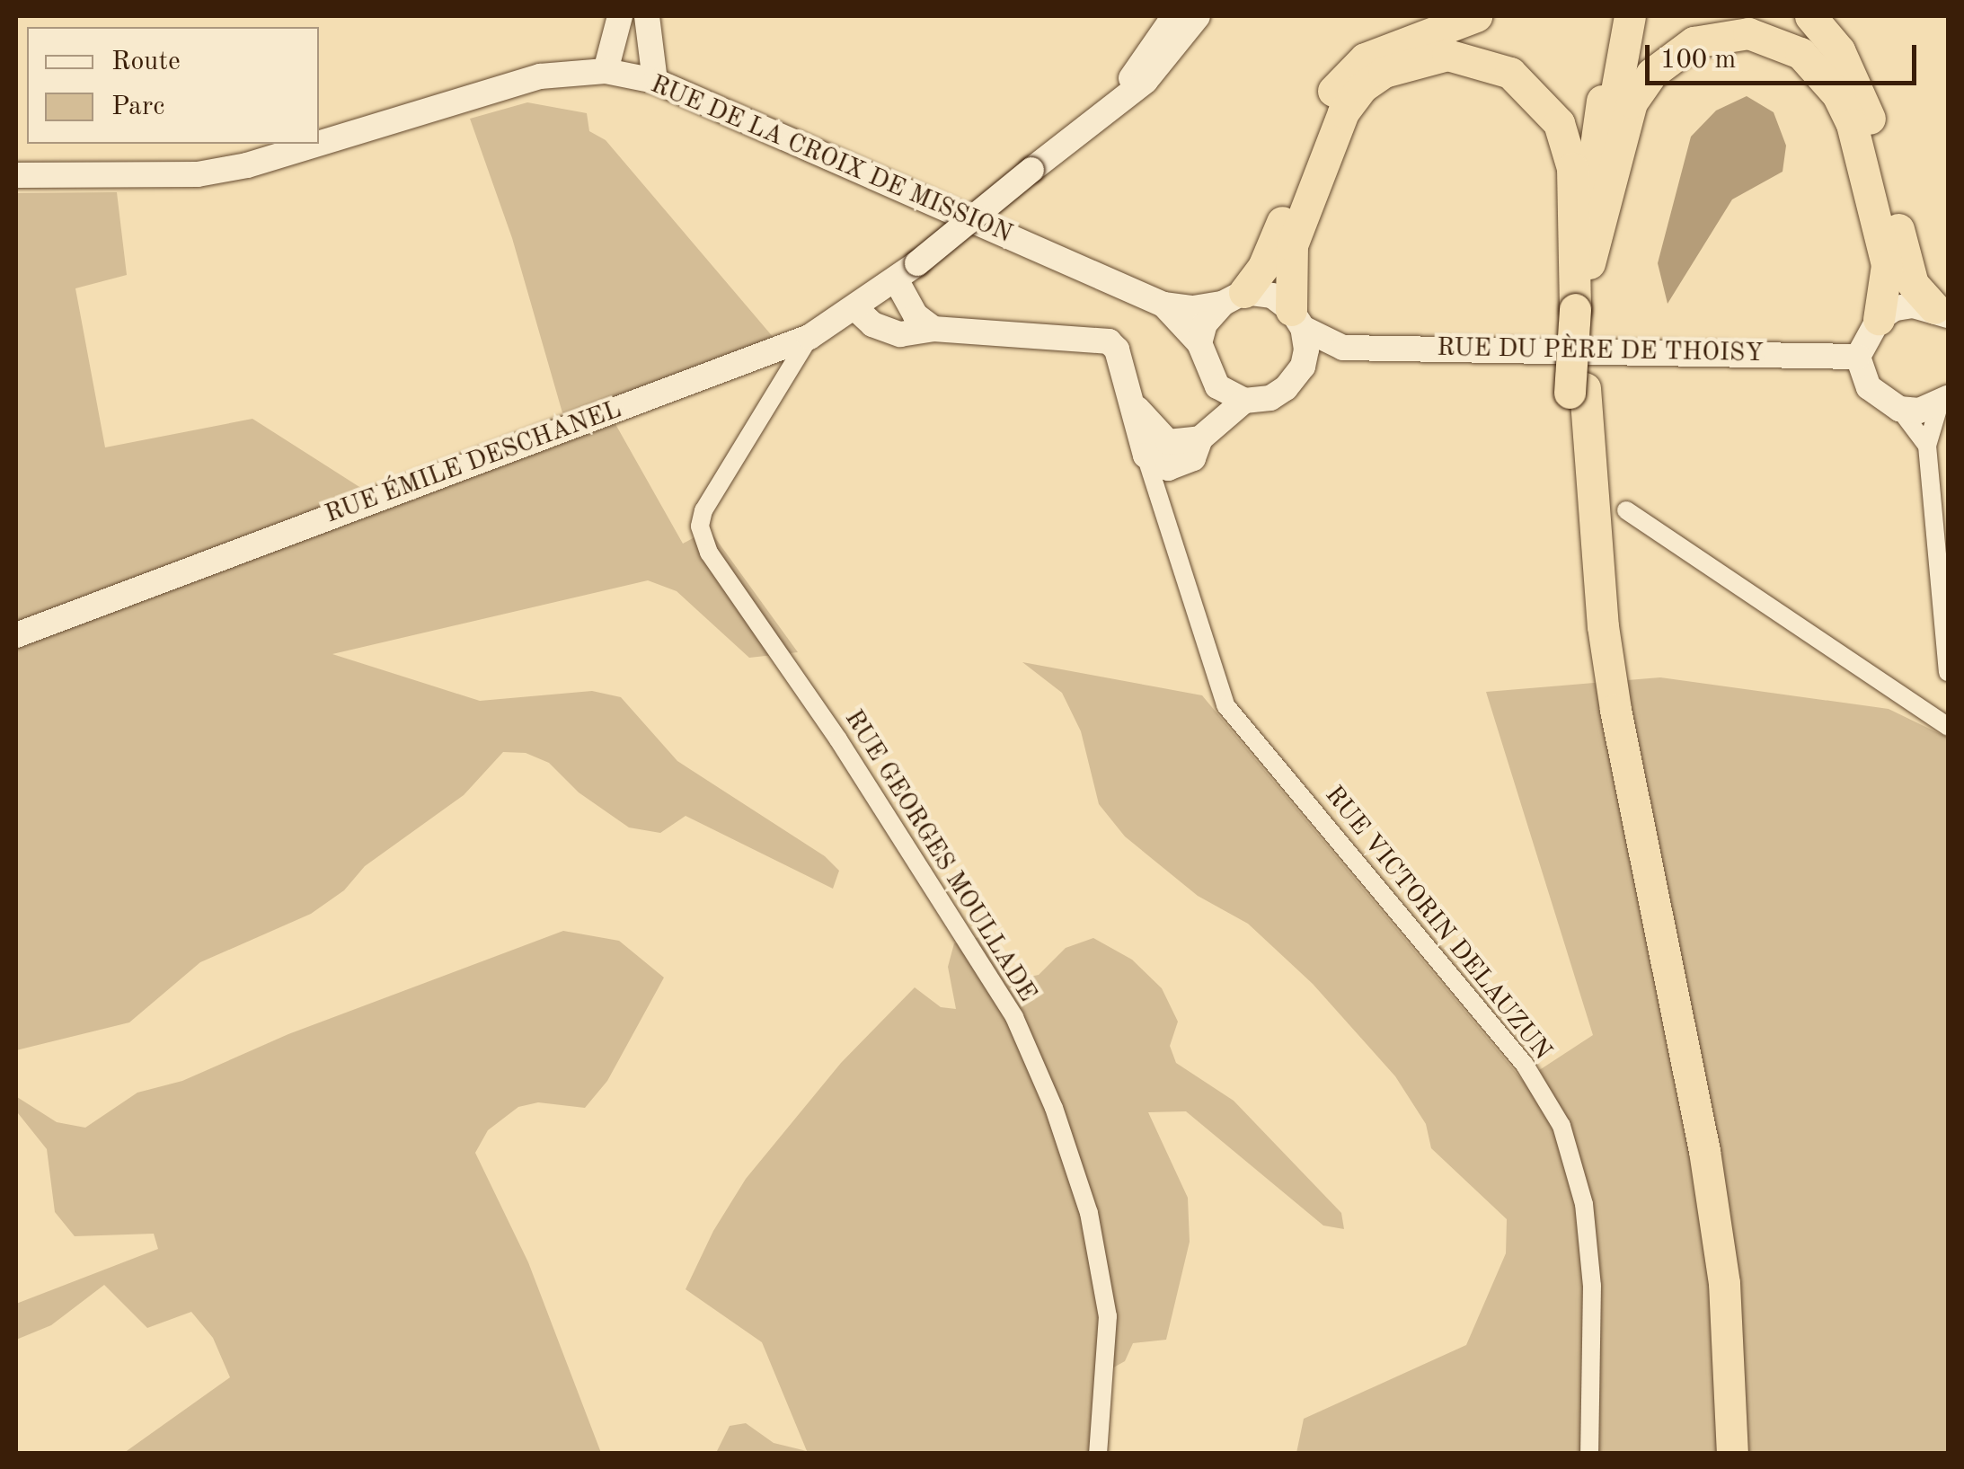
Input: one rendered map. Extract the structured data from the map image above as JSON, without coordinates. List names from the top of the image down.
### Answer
{
  "streets": {
    "main road": ["RUE DE LA CROIX DE MISSION", "RUE DU PÈRE DE THOISY", "RUE ÉMILE DESCHANEL"],
    "street": ["RUE GEORGES MOULLADE", "RUE VICTORIN DELAUZUN"]
  },
  "crossings": [
    ["RUE DU PÈRE DE THOISY", "RUE VICTORIN DELAUZUN"],
    ["RUE ÉMILE DESCHANEL", "RUE GEORGES MOULLADE"]
  ],
  "legend": ["Route", "Parc"],
  "scale_bar": "100 m"
}
